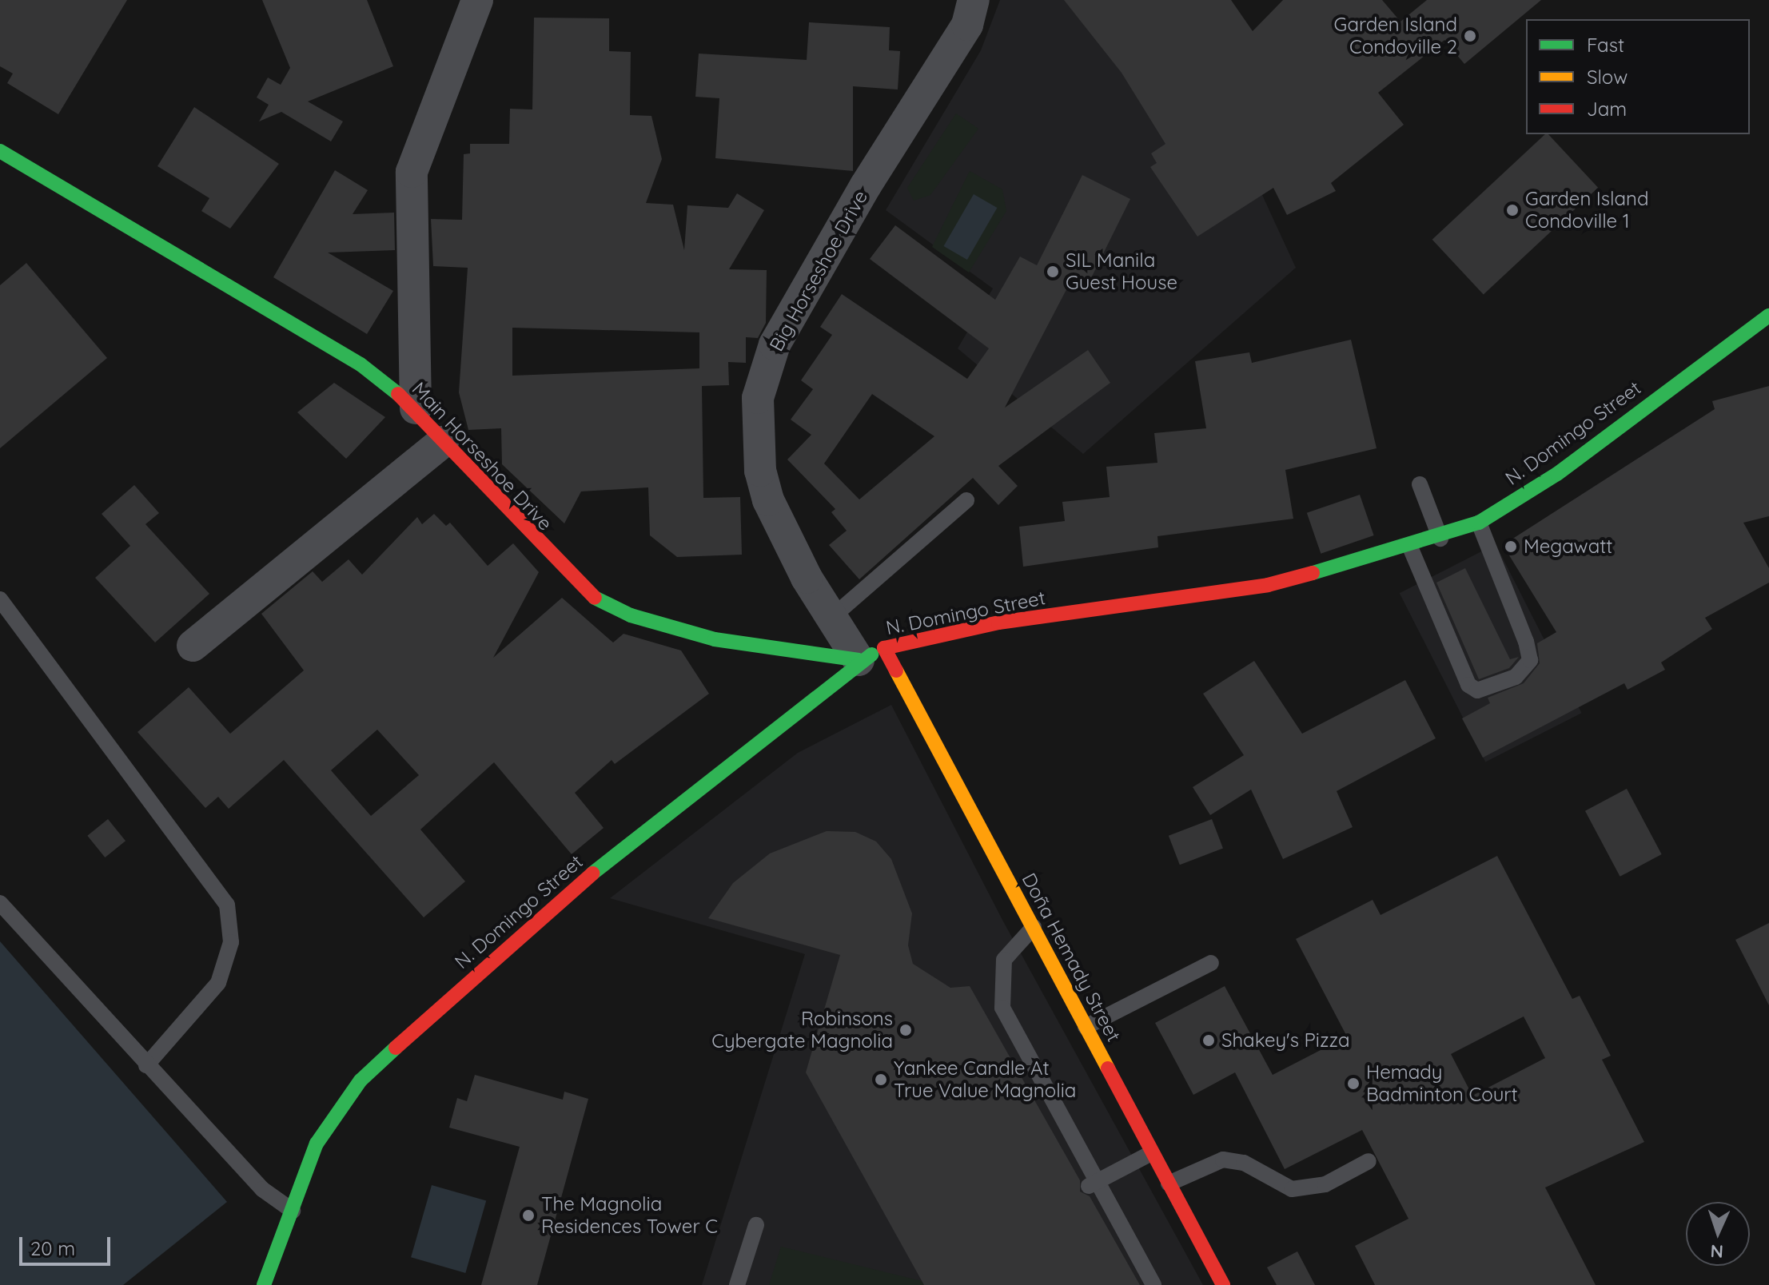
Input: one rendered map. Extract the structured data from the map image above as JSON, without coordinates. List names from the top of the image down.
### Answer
{
  "streets": {
    "main road": ["N. Domingo Street", "Main Horseshoe Drive", "Doña Hemady Street"],
    "street": ["Big Horseshoe Drive"]
  },
  "crossings": [
    ["Big Horseshoe Drive", "N. Domingo Street"],
    ["Big Horseshoe Drive", "Main Horseshoe Drive"],
    ["Big Horseshoe Drive", "Doña Hemady Street"],
    ["N. Domingo Street", "Main Horseshoe Drive"],
    ["N. Domingo Street", "Doña Hemady Street"],
    ["Main Horseshoe Drive", "Doña Hemady Street"]
  ],
  "places": [
    "Garden Island Condoville 2",
    "Garden Island Condoville 1",
    "SIL Manila Guest House",
    "Megawatt",
    "Robinsons Cybergate Magnolia",
    "Shakey's Pizza",
    "Yankee Candle At True Value Magnolia",
    "Hemady Badminton Court",
    "The Magnolia Residences Tower C"
  ],
  "legend": ["Fast", "Slow", "Jam"],
  "scale_bar": "20 m",
  "north": "bottom"
}
